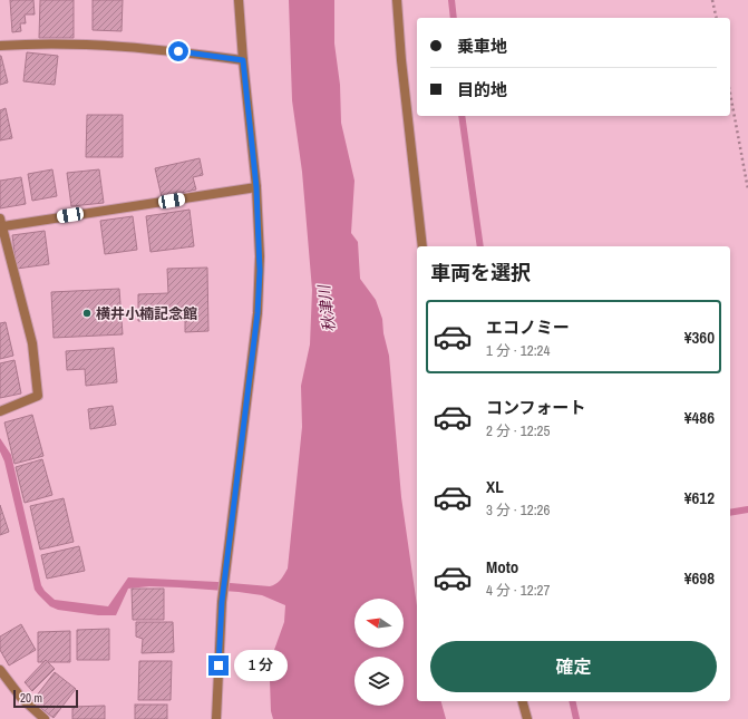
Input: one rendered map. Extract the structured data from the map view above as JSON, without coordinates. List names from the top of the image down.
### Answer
{
  "water": ["秋津川"],
  "places": ["横井小楠記念館"],
  "scale_bar": "20 m",
  "north": "left",
  "page": {
    "banner": ["乗車地", "目的地"],
    "heading": "車両を選択",
    "list": [
      {
        "name": "エコノミー",
        "note": "1 分 · 12:24",
        "value": "¥360"
      },
      {
        "name": "コンフォート",
        "note": "2 分 · 12:25",
        "value": "¥486"
      },
      {
        "name": "XL",
        "note": "3 分 · 12:26",
        "value": "¥612"
      },
      {
        "name": "Moto",
        "note": "4 分 · 12:27",
        "value": "¥698"
      }
    ],
    "buttons": "確定",
    "bubble": "1 分",
    "scale": "20 m"
  }
}
